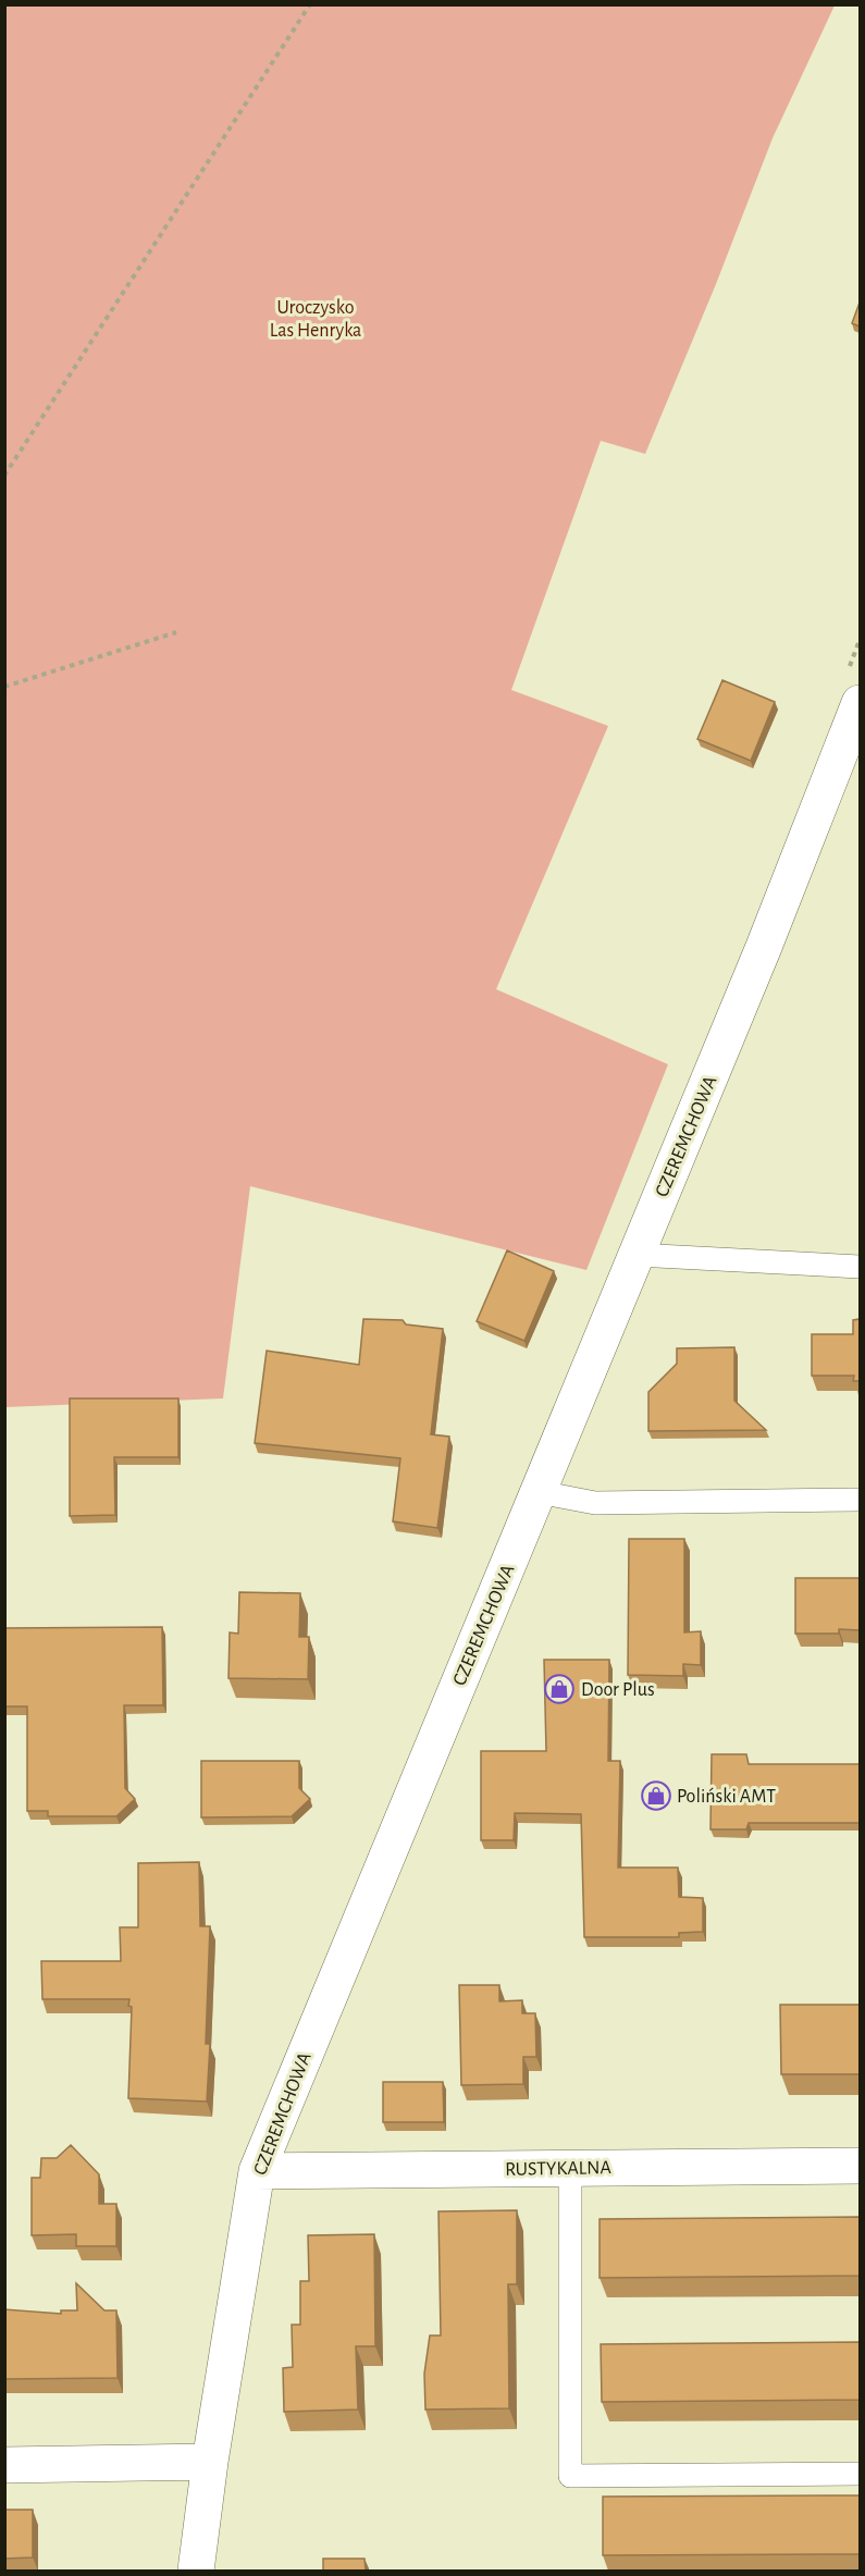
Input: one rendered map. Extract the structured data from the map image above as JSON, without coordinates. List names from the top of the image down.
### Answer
{
  "streets": {
    "street": ["CZEREMCHOWA", "RUSTYKALNA"]
  },
  "crossings": [
    ["CZEREMCHOWA", "RUSTYKALNA"]
  ],
  "parks": ["Uroczysko Las Henryka"],
  "places": {
    "shop": ["Door Plus", "Poliński AMT"]
  }
}
